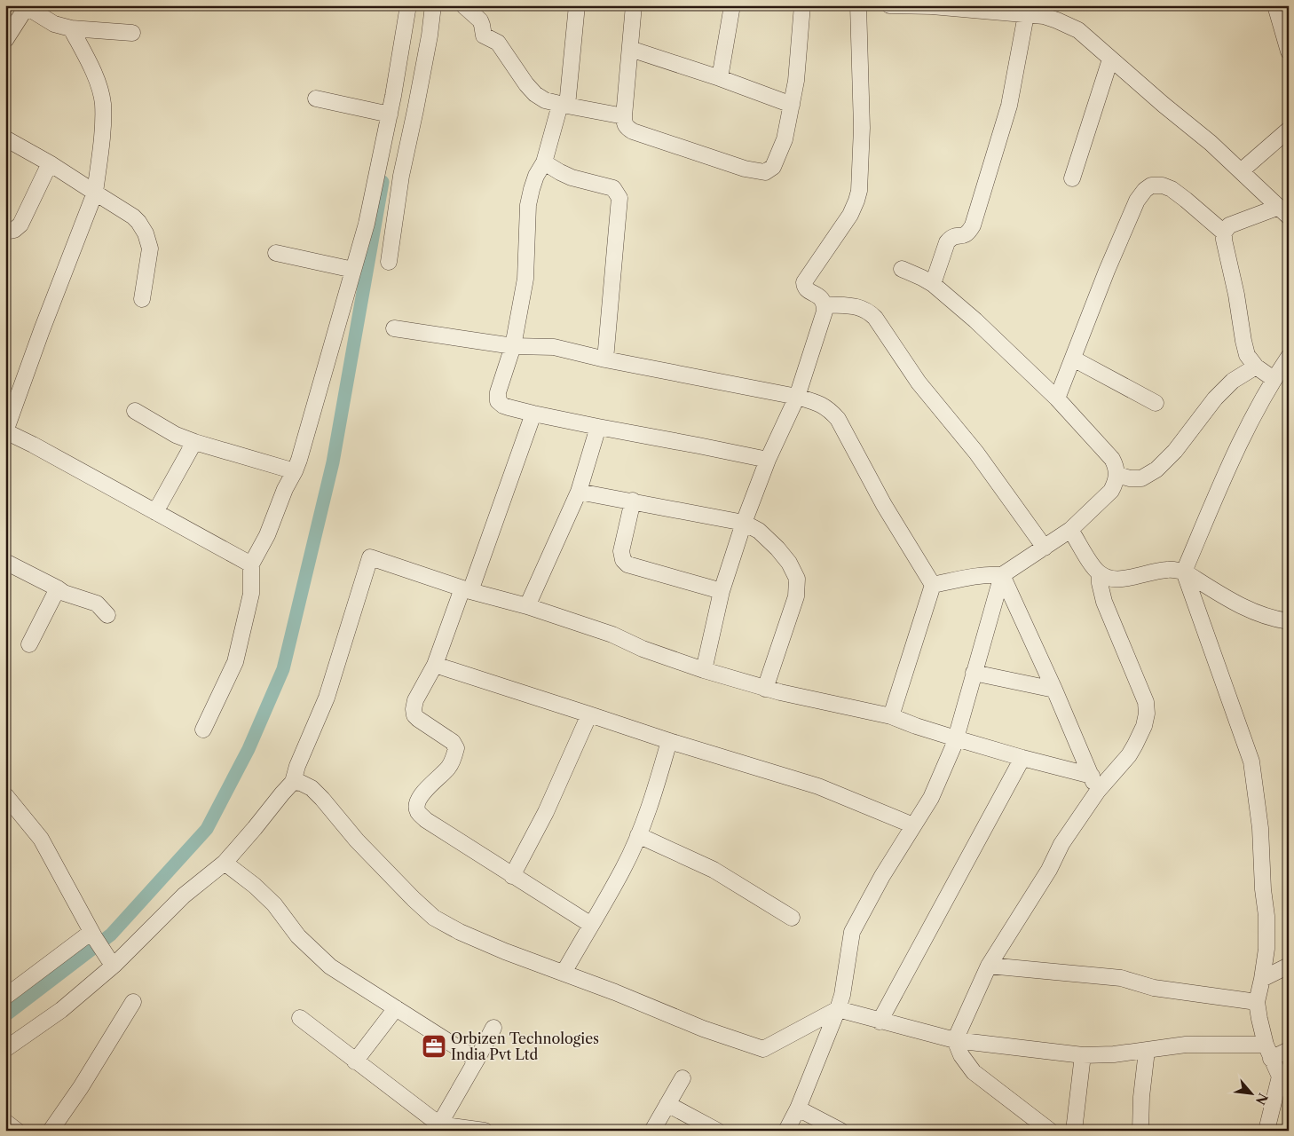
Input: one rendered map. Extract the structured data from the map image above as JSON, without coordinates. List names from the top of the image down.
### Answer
{
  "places": {
    "office": ["Orbizen Technologies India Pvt Ltd"]
  },
  "north": "bottom right"
}
